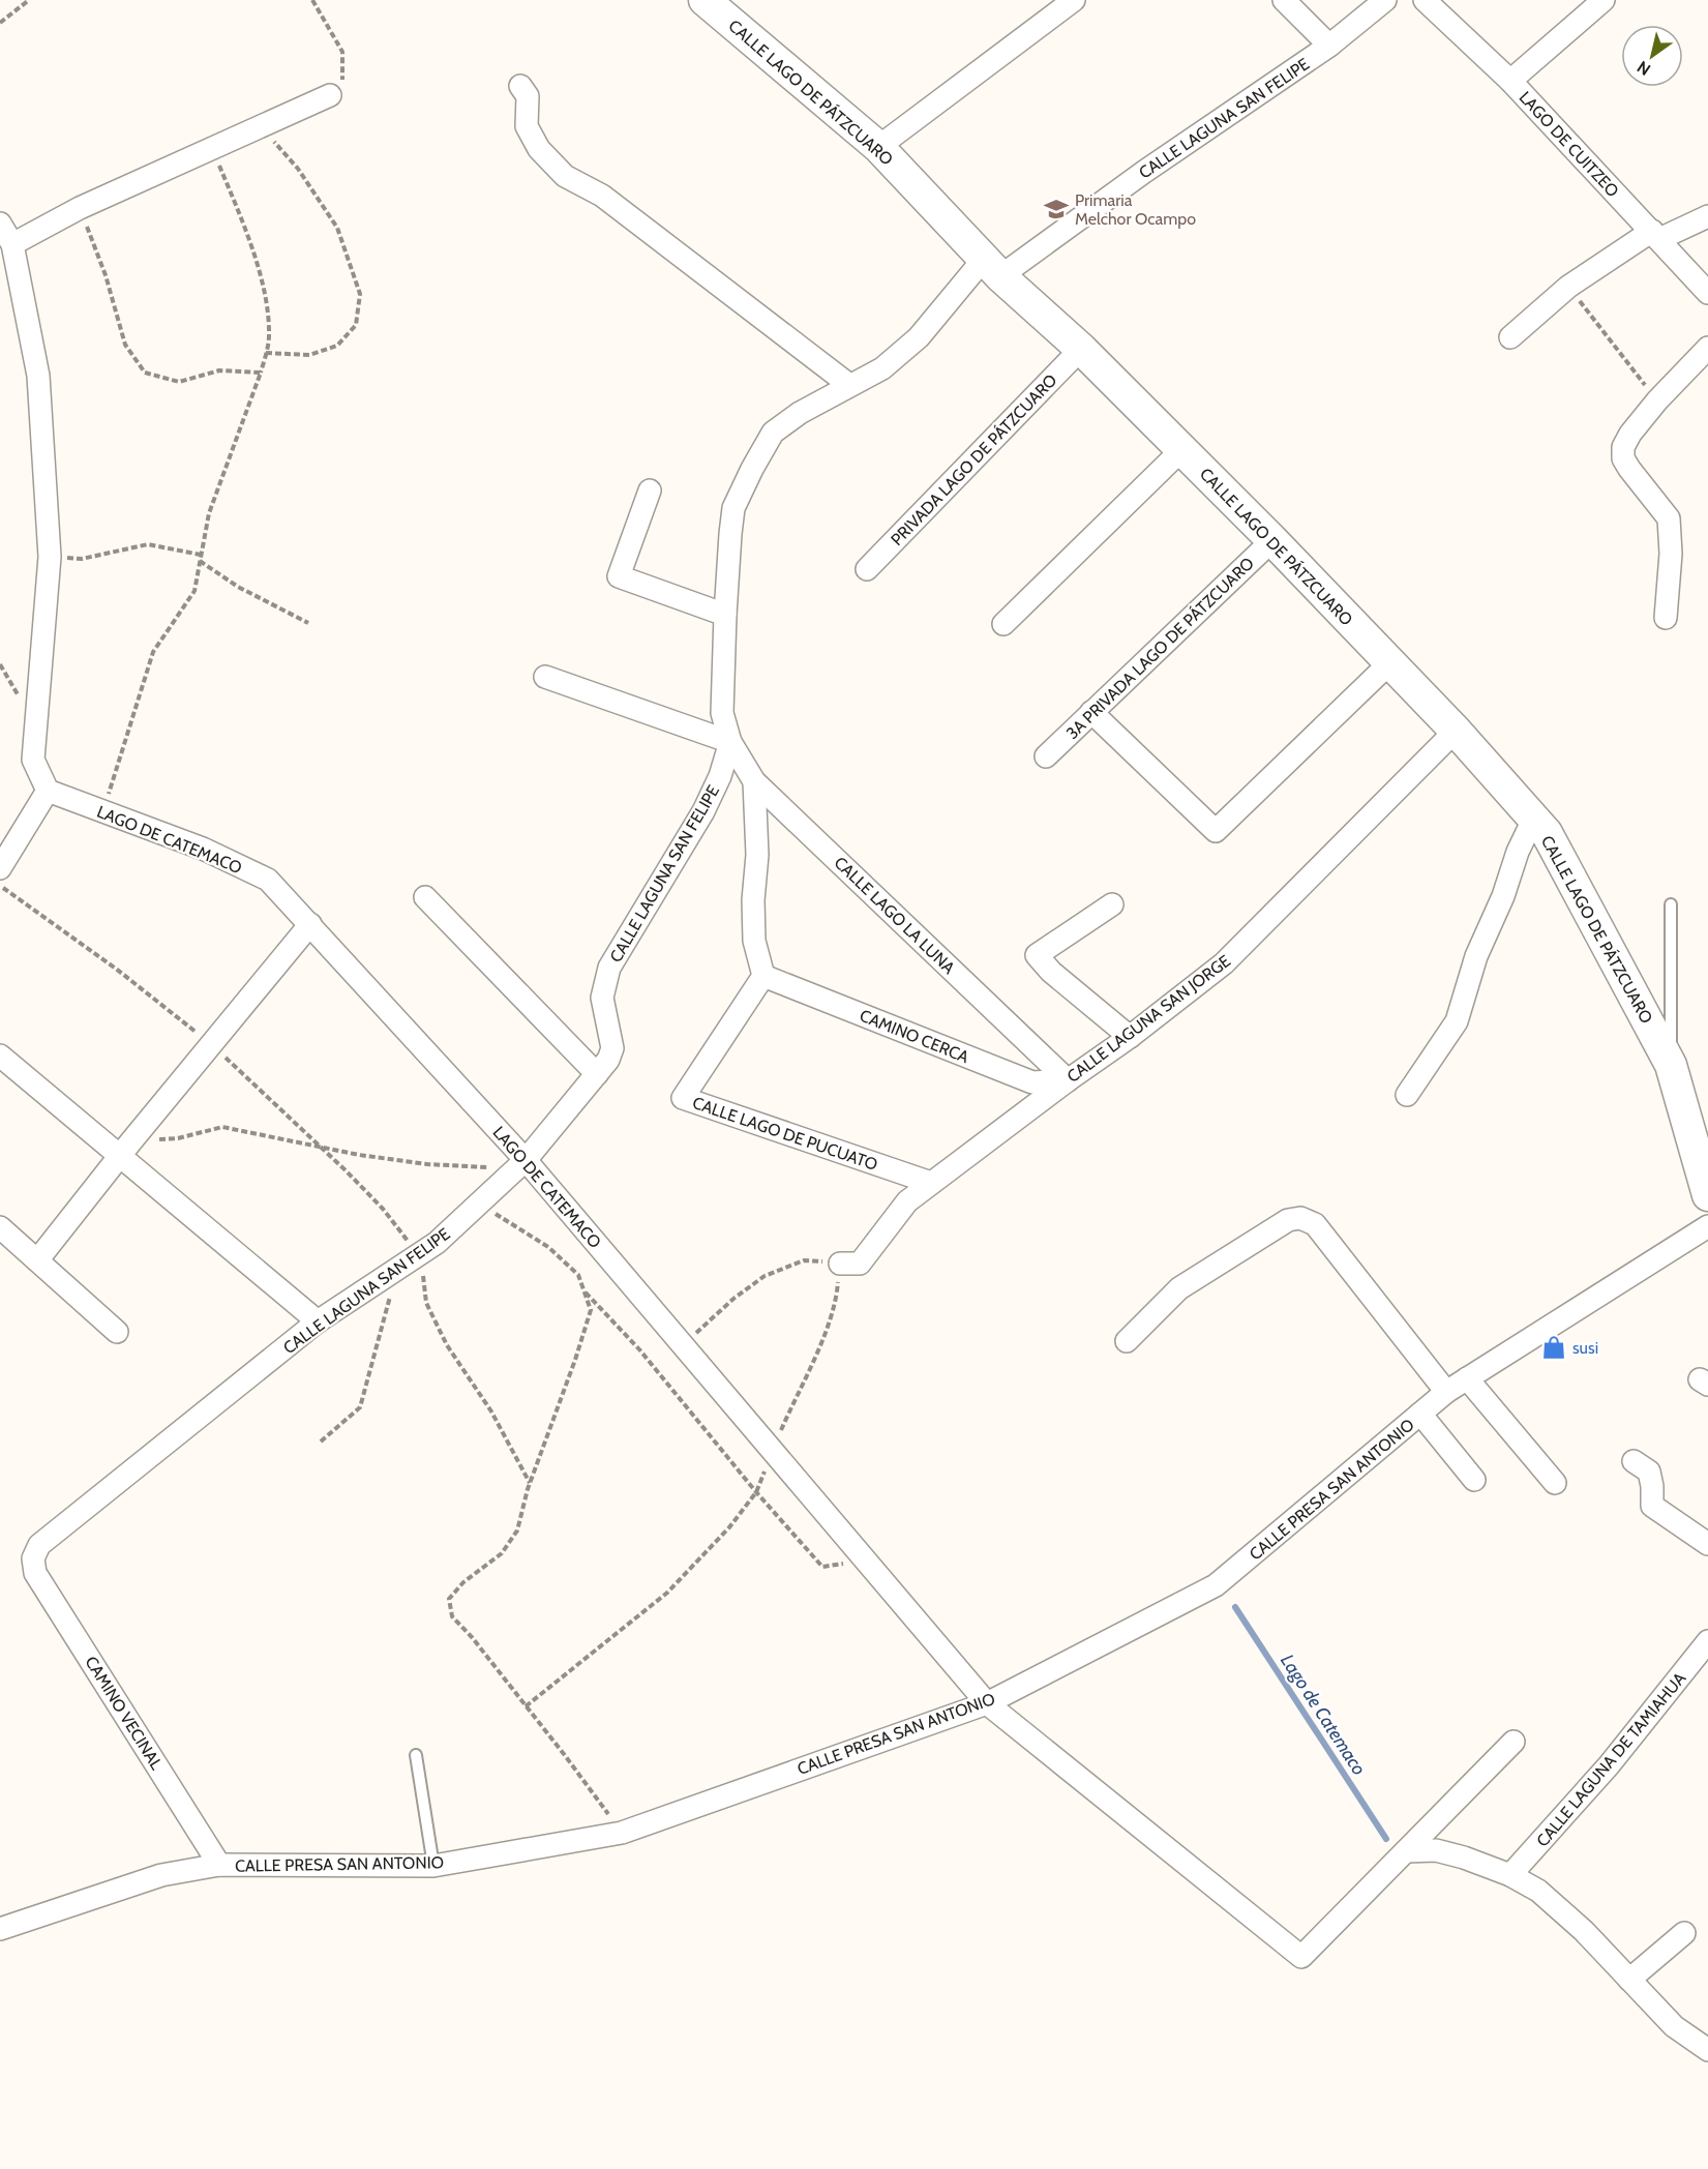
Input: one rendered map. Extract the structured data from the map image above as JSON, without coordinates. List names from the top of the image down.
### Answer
{
  "streets": {
    "street": [
      "CALLE LAGO DE PÁTZCUARO",
      "CALLE LAGUNA SAN FELIPE",
      "LAGO DE CUITZEO",
      "PRIVADA LAGO DE PÁTZCUARO",
      "3A PRIVADA LAGO DE PÁTZCUARO",
      "LAGO DE CATEMACO",
      "CALLE LAGO LA LUNA",
      "CALLE LAGUNA SAN JORGE",
      "CAMINO CERCA",
      "CALLE LAGO DE PUCUATO",
      "CALLE PRESA SAN ANTONIO",
      "CAMINO VECINAL",
      "CALLE LAGUNA DE TAMIAHUA"
    ]
  },
  "crossings": [
    ["CALLE LAGO DE PÁTZCUARO", "CALLE LAGUNA SAN FELIPE"],
    ["CALLE LAGO DE PÁTZCUARO", "PRIVADA LAGO DE PÁTZCUARO"],
    ["CALLE LAGO DE PÁTZCUARO", "3A PRIVADA LAGO DE PÁTZCUARO"],
    ["CALLE LAGO DE PÁTZCUARO", "CALLE LAGUNA SAN JORGE"],
    ["CALLE LAGUNA SAN FELIPE", "LAGO DE CATEMACO"],
    ["CALLE LAGUNA SAN FELIPE", "CALLE LAGO LA LUNA"],
    ["CALLE LAGUNA SAN FELIPE", "CAMINO VECINAL"],
    ["LAGO DE CATEMACO", "CALLE PRESA SAN ANTONIO"],
    ["CALLE LAGO LA LUNA", "CALLE LAGUNA SAN JORGE"],
    ["CALLE LAGO LA LUNA", "CAMINO CERCA"],
    ["CALLE LAGUNA SAN JORGE", "CAMINO CERCA"],
    ["CALLE LAGUNA SAN JORGE", "CALLE LAGO DE PUCUATO"],
    ["CAMINO CERCA", "CALLE LAGO DE PUCUATO"],
    ["CALLE PRESA SAN ANTONIO", "CAMINO VECINAL"]
  ],
  "water": ["Lago de Catemaco"],
  "places": {
    "school or university": ["Primaria Melchor Ocampo"],
    "shop": ["susi"]
  },
  "north": "bottom left"
}
